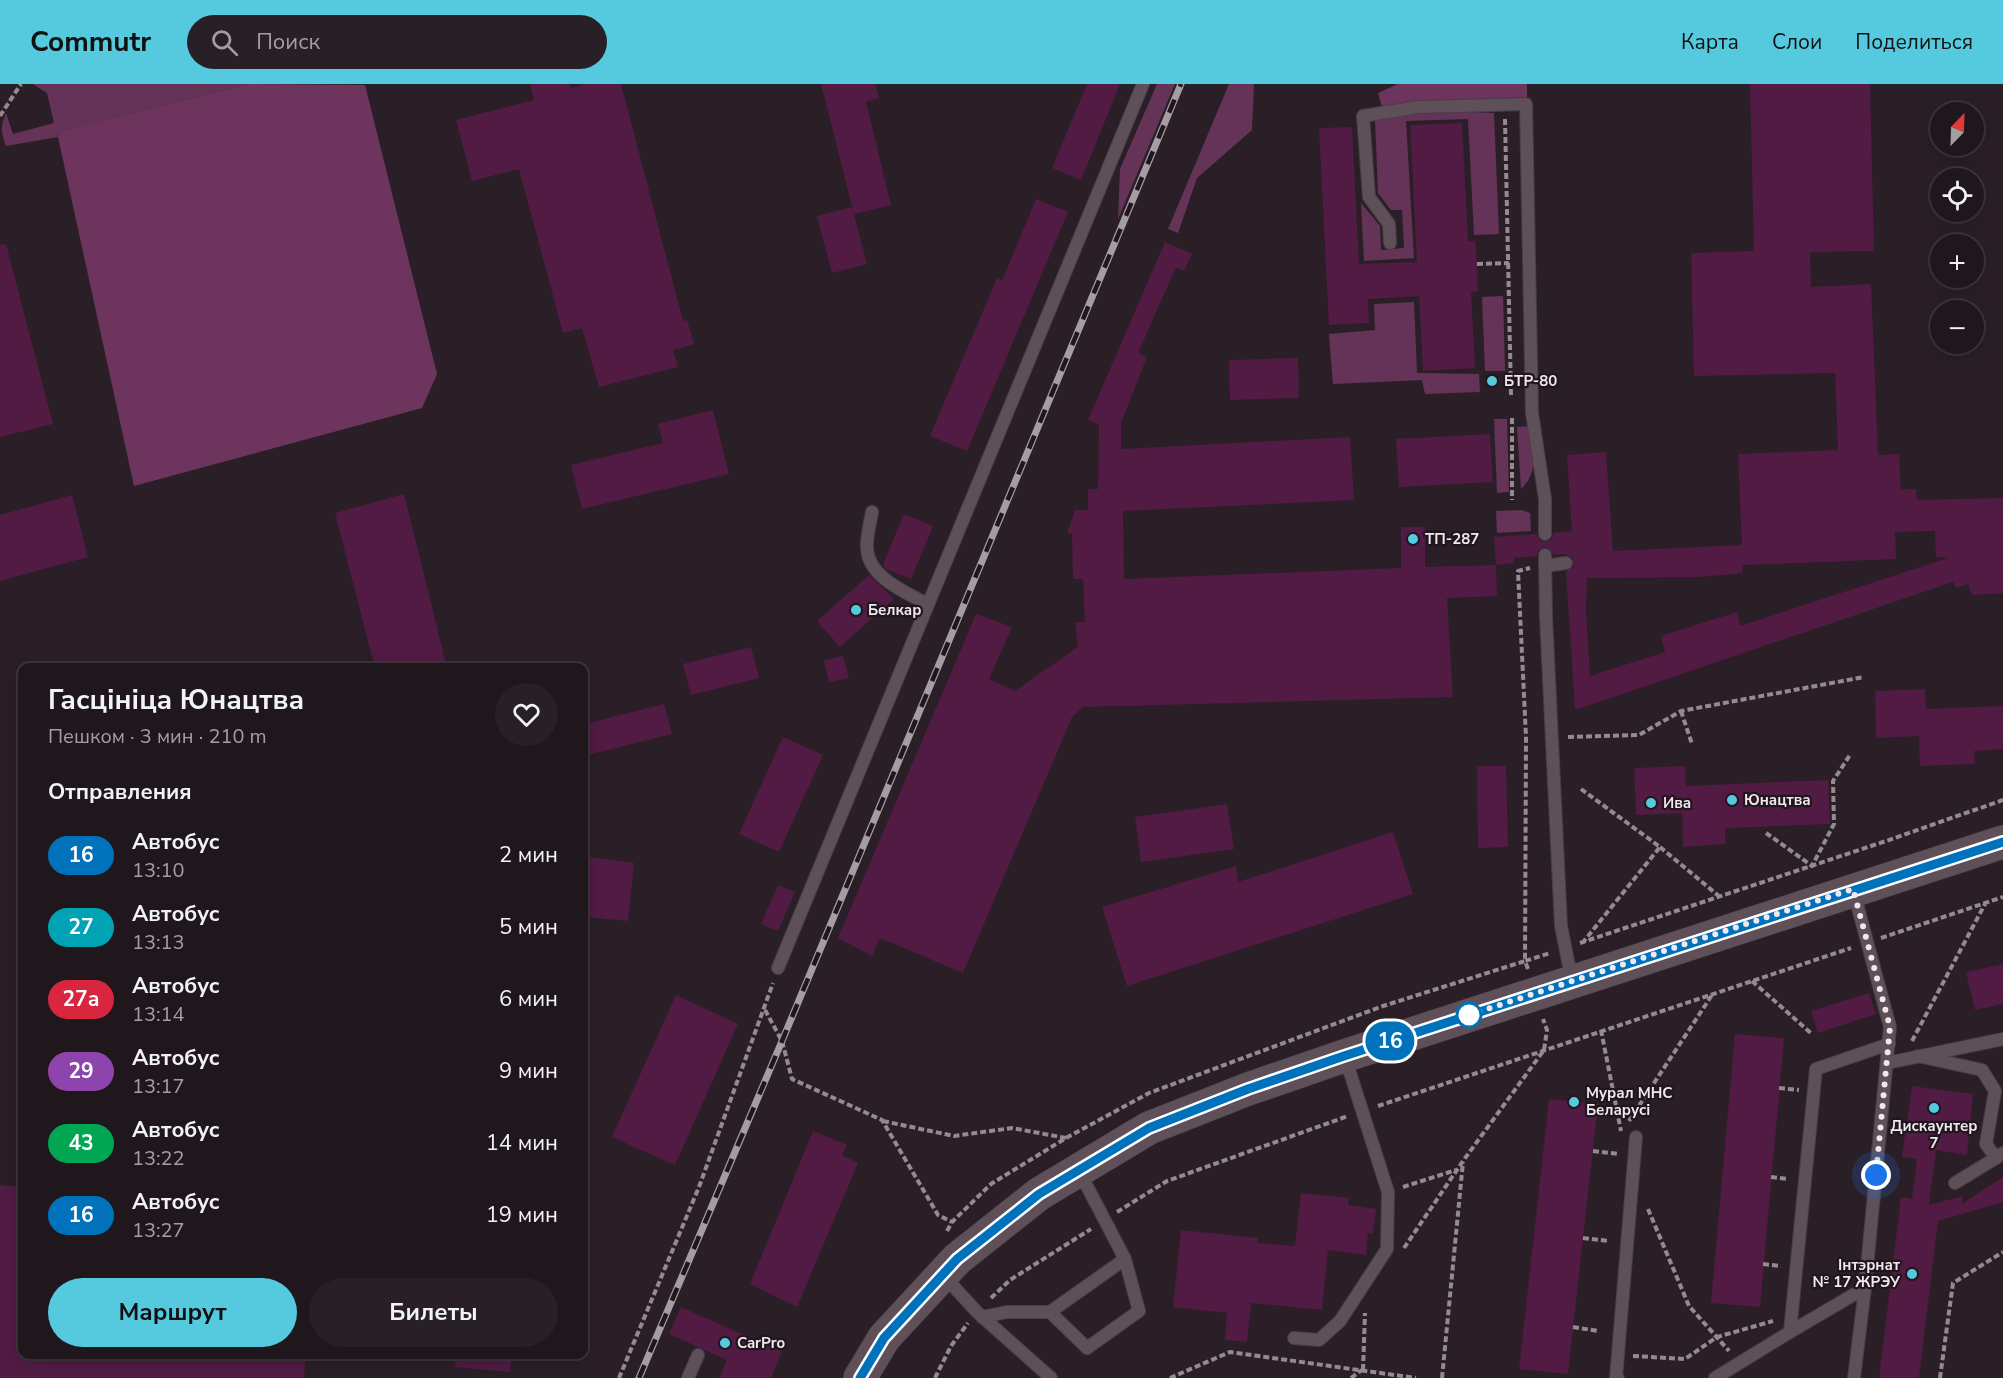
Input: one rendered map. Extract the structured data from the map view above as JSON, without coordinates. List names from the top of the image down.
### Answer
{
  "places": [
    "БТР-80",
    "ТП-287",
    "Белкар",
    "Юнацтва",
    "Ива",
    "Мурал МНС Беларусі",
    "Дискаунтер 7",
    "Інтэрнат № 17 ЖРЭУ",
    "CarPro"
  ],
  "lines": ["bus line 16"],
  "north": "top right",
  "page": {
    "header": "Commutr",
    "search": "Поиск",
    "nav": ["Карта", "Слои", "Поделиться"],
    "on_map": "16",
    "map_buttons": ["+", "−"],
    "heading": [
      ["Гасцініца Юнацтва", "Пешком · 3 мин · 210 m"],
      "Отправления"
    ],
    "list": [
      {
        "mark": "16",
        "name": "Автобус",
        "note": "13:10",
        "value": "2 мин"
      },
      {
        "mark": "27",
        "name": "Автобус",
        "note": "13:13",
        "value": "5 мин"
      },
      {
        "mark": "27а",
        "name": "Автобус",
        "note": "13:14",
        "value": "6 мин"
      },
      {
        "mark": "29",
        "name": "Автобус",
        "note": "13:17",
        "value": "9 мин"
      },
      {
        "mark": "43",
        "name": "Автобус",
        "note": "13:22",
        "value": "14 мин"
      },
      {
        "mark": "16",
        "name": "Автобус",
        "note": "13:27",
        "value": "19 мин"
      }
    ],
    "buttons": ["Маршрут", "Билеты"]
  }
}
